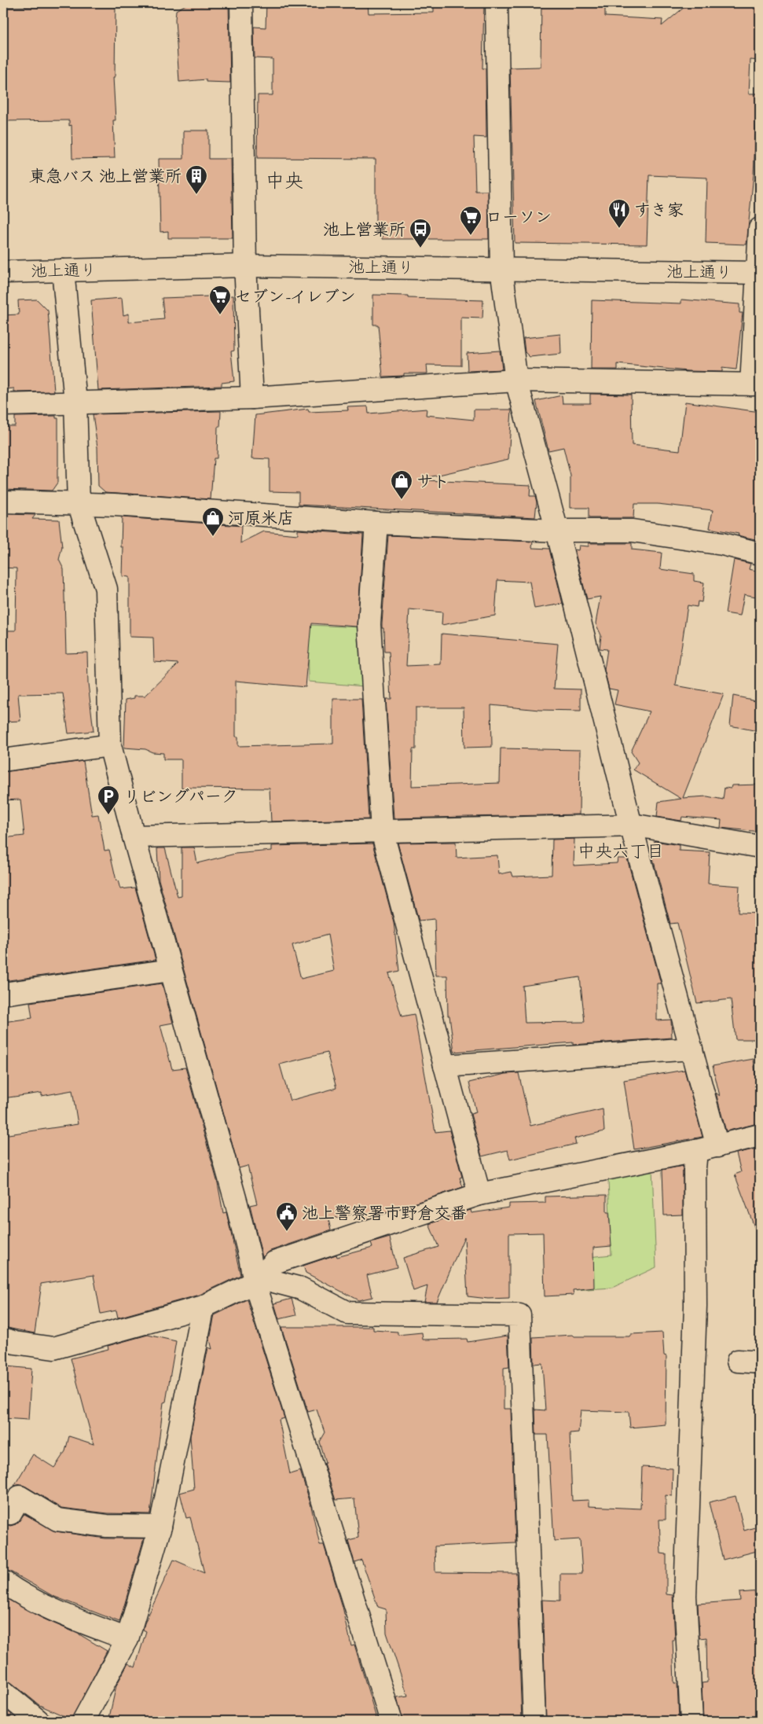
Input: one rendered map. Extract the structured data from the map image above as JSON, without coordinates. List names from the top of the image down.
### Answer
{
  "streets": {
    "street": ["池上通り"]
  },
  "districts": ["中央", "中央六丁目"],
  "places": {
    "building": ["東急バス 池上営業所"],
    "restaurant": ["すき家"],
    "supermarket": ["ローソン", "セブン-イレブン"],
    "bus stop": ["池上営業所"],
    "shop": ["サト", "河原米店"],
    "parking": ["リビングパーク"],
    "public building": ["池上警察署市野倉交番"]
  }
}
